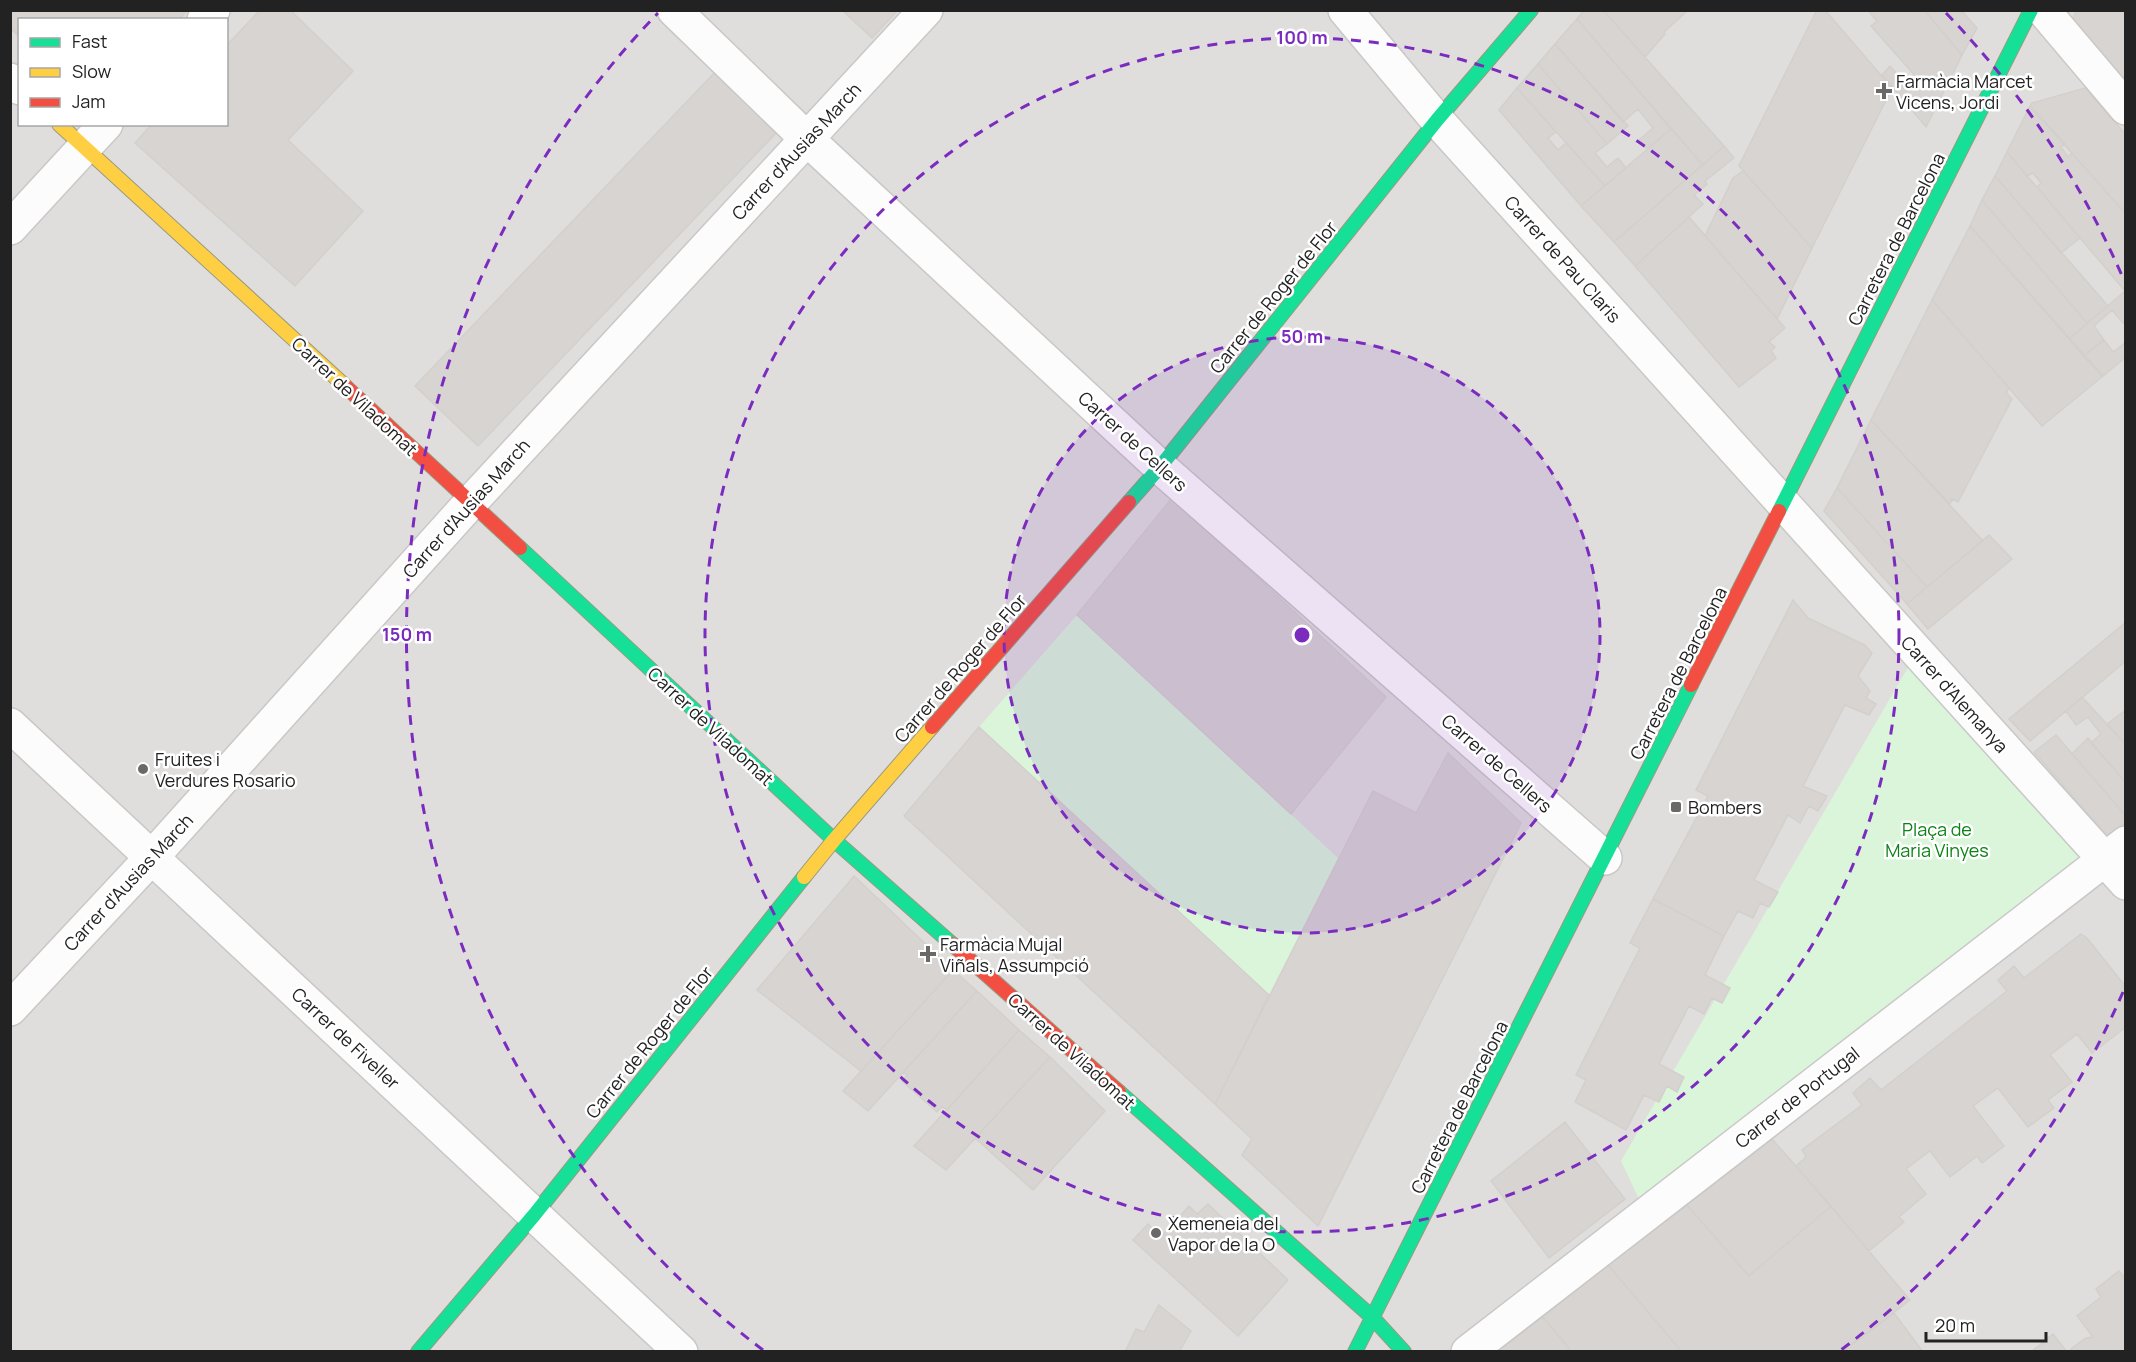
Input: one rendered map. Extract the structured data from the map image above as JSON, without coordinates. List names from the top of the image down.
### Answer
{
  "streets": {
    "street": [
      "Carrer d'Ausias March",
      "Carretera de Barcelona",
      "Carrer de Pau Claris",
      "Carrer de Roger de Flor",
      "Carrer de Viladomat",
      "Carrer de Cellers",
      "Carrer d'Alemanya",
      "Carrer de Fiveller",
      "Carrer de Portugal"
    ]
  },
  "crossings": [
    ["Carrer d'Ausias March", "Carrer de Viladomat"],
    ["Carrer d'Ausias March", "Carrer de Cellers"],
    ["Carrer d'Ausias March", "Carrer de Fiveller"],
    ["Carretera de Barcelona", "Carrer de Pau Claris"],
    ["Carretera de Barcelona", "Carrer de Viladomat"],
    ["Carretera de Barcelona", "Carrer de Cellers"],
    ["Carretera de Barcelona", "Carrer d'Alemanya"],
    ["Carrer de Pau Claris", "Carrer de Roger de Flor"],
    ["Carrer de Pau Claris", "Carrer d'Alemanya"],
    ["Carrer de Roger de Flor", "Carrer de Viladomat"],
    ["Carrer de Roger de Flor", "Carrer de Cellers"],
    ["Carrer de Roger de Flor", "Carrer de Fiveller"],
    ["Carrer d'Alemanya", "Carrer de Portugal"]
  ],
  "parks": ["Plaça de Maria Vinyes"],
  "places": {
    "health": ["Farmàcia Marcet Vicens, Jordi", "Farmàcia Mujal Viñals, Assumpció"],
    "other": ["Fruites i Verdures Rosario", "Xemeneia del Vapor de la O"],
    "transit": ["Bombers"]
  },
  "legend": ["Fast", "Slow", "Jam"],
  "scale_bar": "20 m",
  "rings": ["100 m", "50 m", "150 m"]
}
